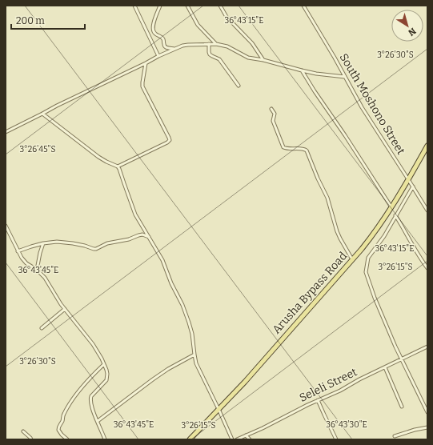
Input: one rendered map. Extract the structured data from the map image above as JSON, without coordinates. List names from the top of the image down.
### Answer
{
  "streets": {
    "main road": ["Arusha Bypass Road"],
    "street": ["South Moshono Street", "Seleli Street"]
  },
  "crossings": [
    ["South Moshono Street", "Arusha Bypass Road"]
  ],
  "scale_bar": "200 m",
  "north": "bottom right",
  "coordinates": [
    "36°43'15\"E",
    "3°26'30\"S",
    "3°26'45\"S",
    "3°26'15\"S",
    "36°43'45\"E",
    "36°43'30\"E"
  ]
}
